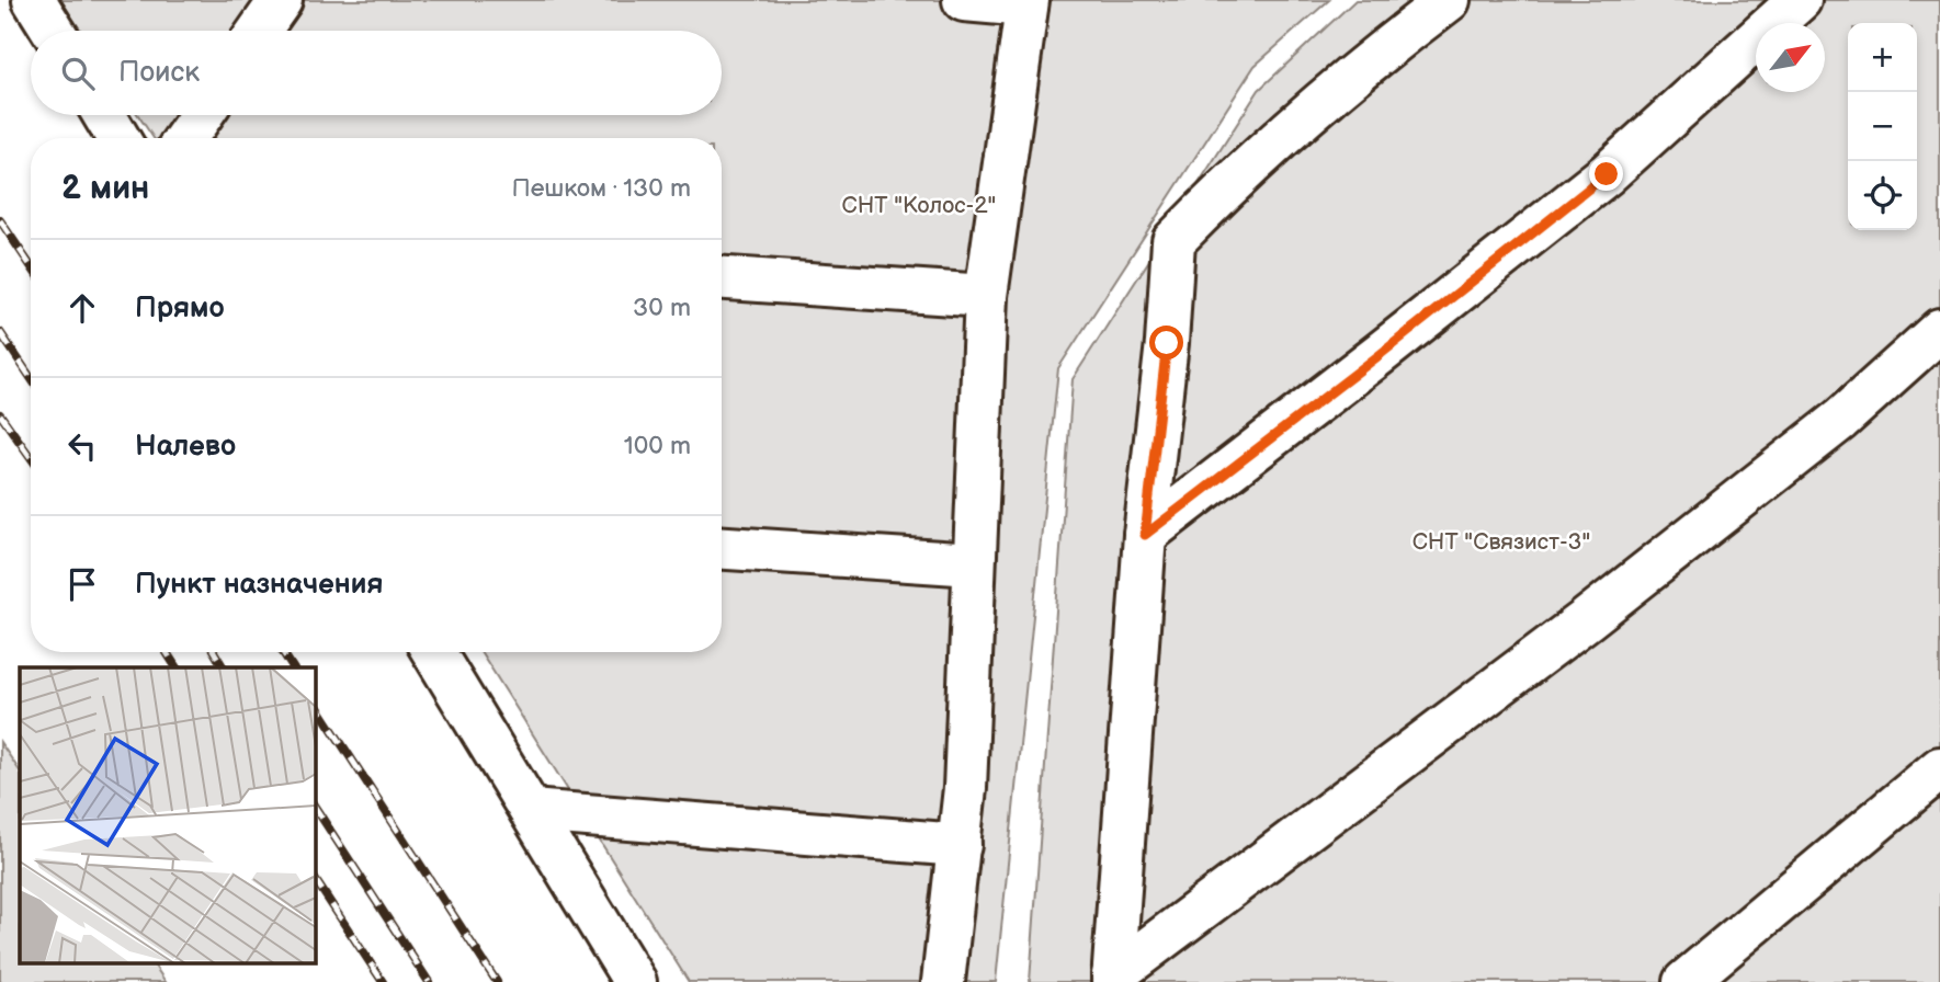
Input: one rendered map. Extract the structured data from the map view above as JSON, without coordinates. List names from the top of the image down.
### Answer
{
  "parks": ["СНТ \"Колос-2\"", "СНТ \"Связист-3\""],
  "north": "top right",
  "page": {
    "map_buttons": ["+", "−"],
    "search": "Поиск",
    "heading": ["2 мин", "Пешком · 130 m"],
    "list": [
      ["Прямо", "30 m"],
      ["Налево", "100 m"],
      "Пункт назначения"
    ]
  }
}
